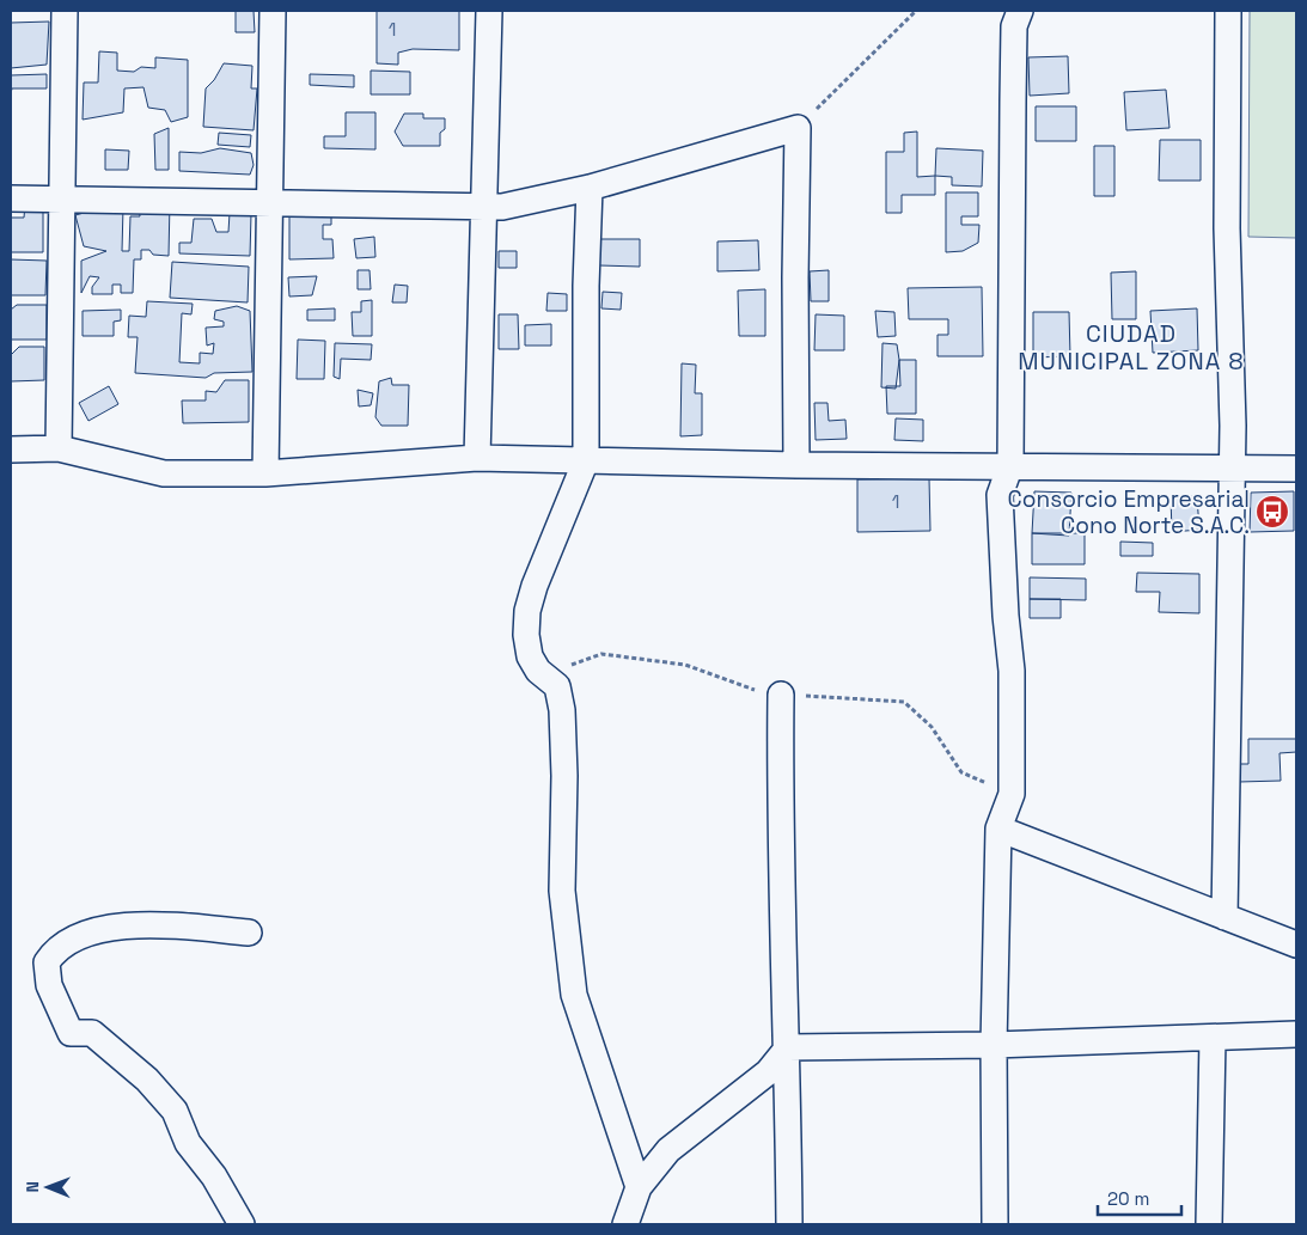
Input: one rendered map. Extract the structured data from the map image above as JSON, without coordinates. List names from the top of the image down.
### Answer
{
  "districts": ["CIUDAD MUNICIPAL ZONA 8"],
  "places": {
    "bus stop": ["Consorcio Empresarial Cono Norte S.A.C."]
  },
  "house_numbers": ["1", "1"],
  "scale_bar": "20 m",
  "north": "left"
}
